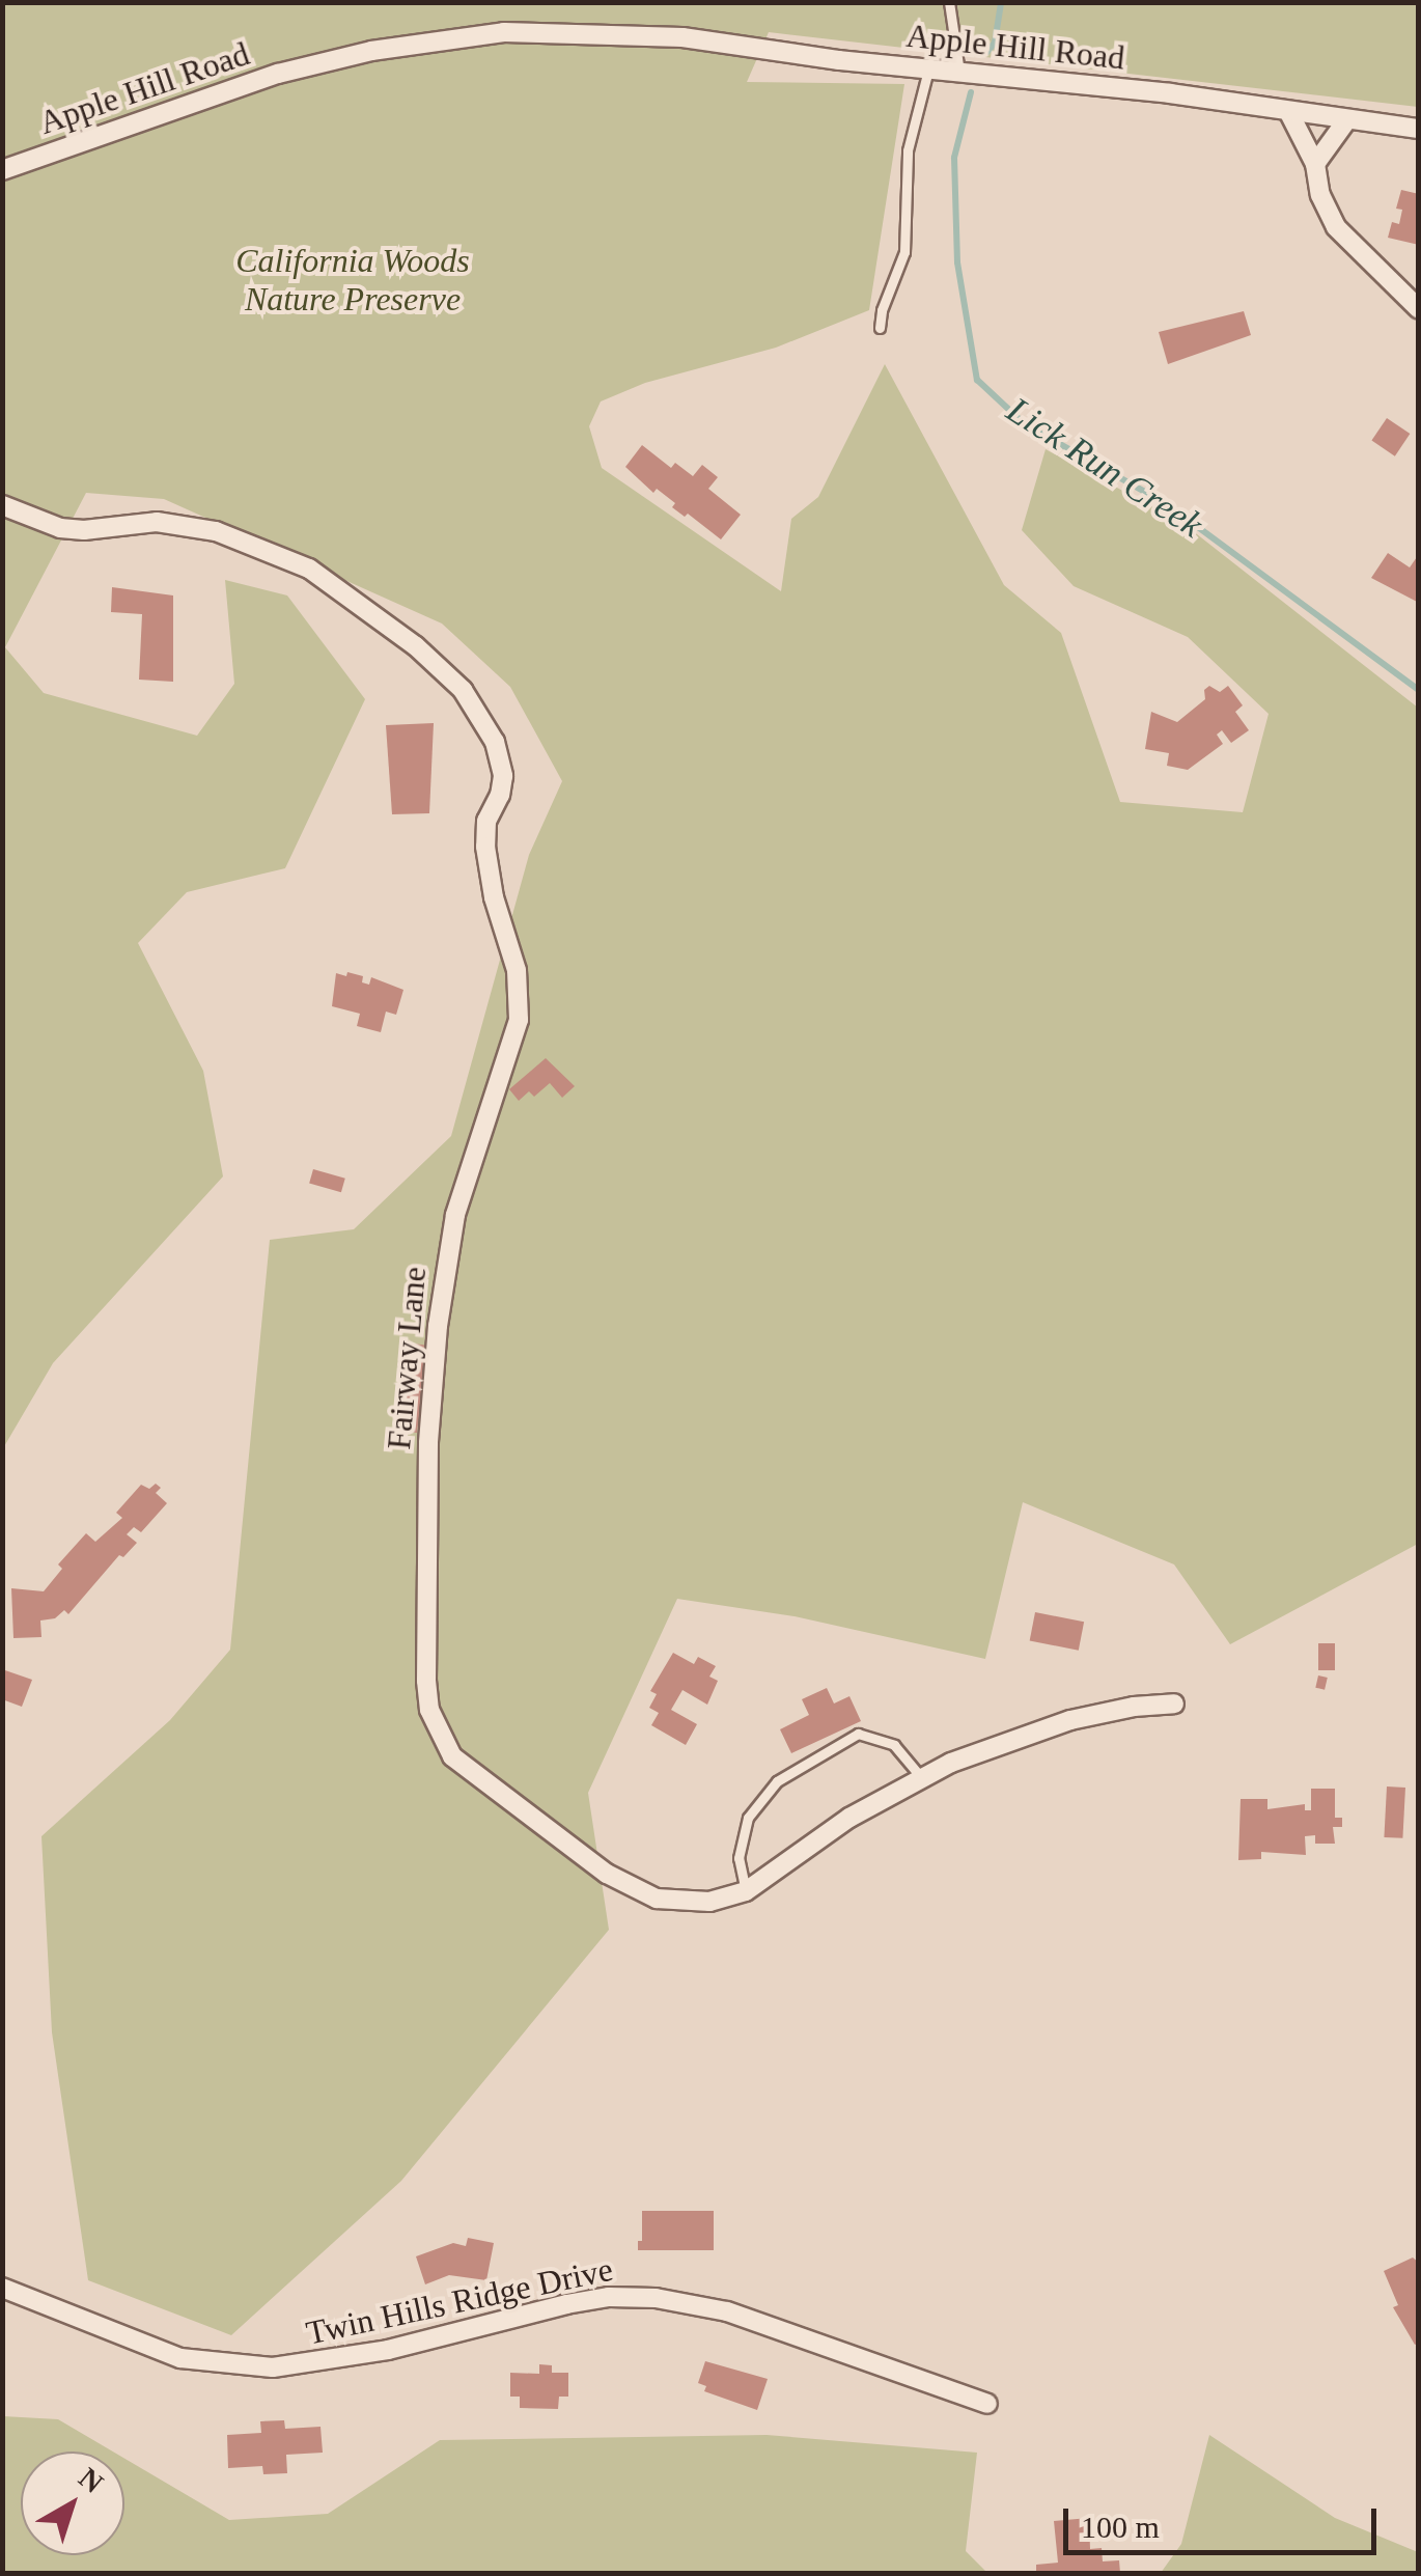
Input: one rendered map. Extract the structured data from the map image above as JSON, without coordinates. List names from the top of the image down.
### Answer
{
  "streets": {
    "street": ["Apple Hill Road", "Fairway Lane", "Twin Hills Ridge Drive"]
  },
  "water": ["Lick Run Creek"],
  "parks": ["California Woods Nature Preserve"],
  "scale_bar": "100 m",
  "north": "top right"
}
